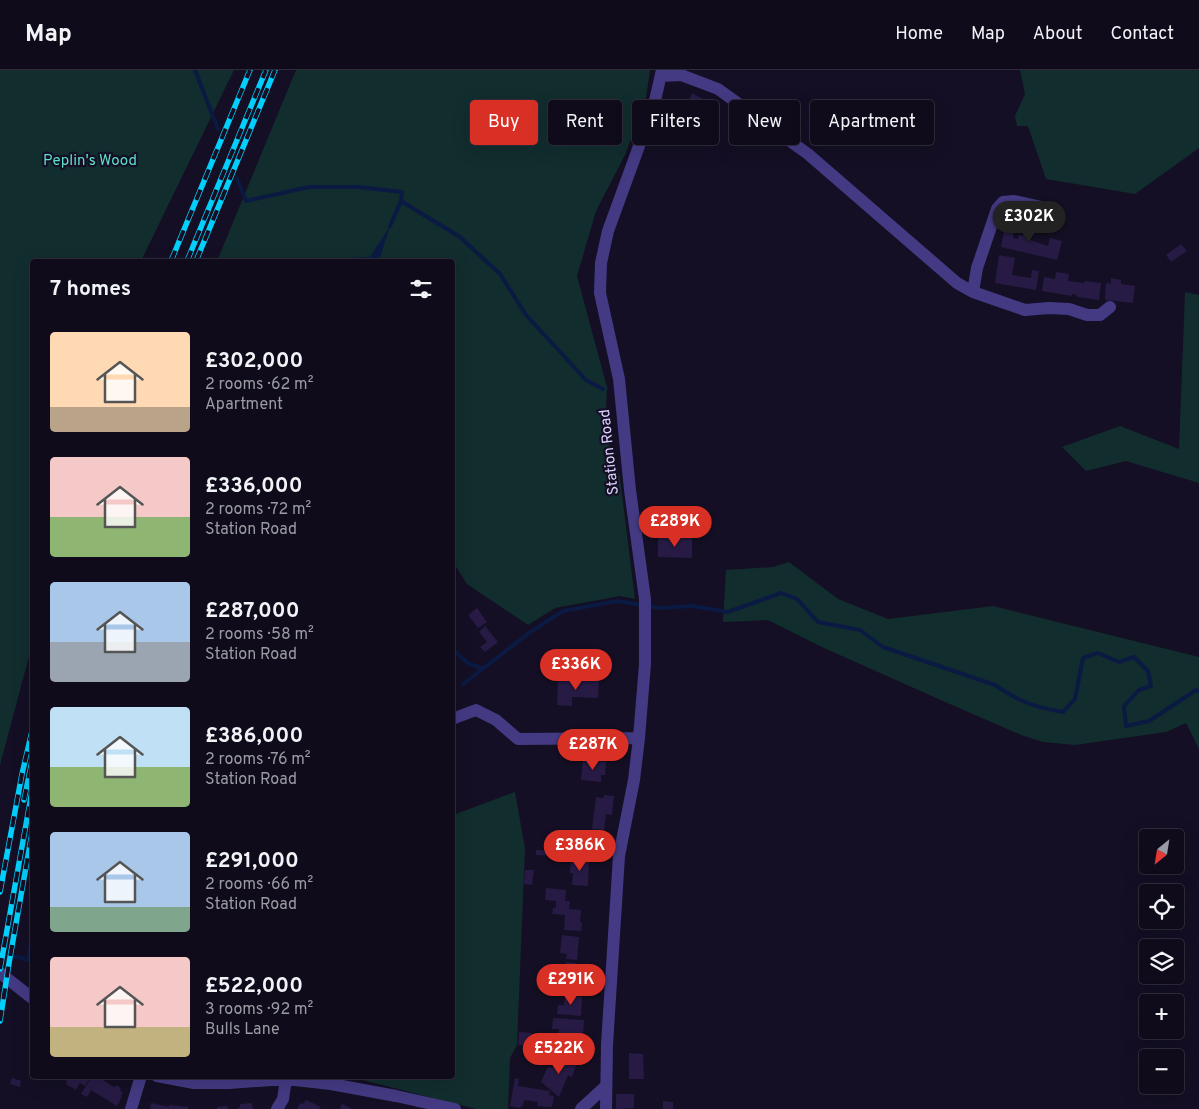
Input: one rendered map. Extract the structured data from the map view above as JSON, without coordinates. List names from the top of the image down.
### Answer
{
  "streets": {
    "street": ["Station Road"]
  },
  "parks": ["Peplin's Wood"],
  "north": "bottom left",
  "page": {
    "header": "Map",
    "nav": [
      "Home",
      "Map",
      "About",
      "Contact"
    ],
    "chip": [
      "Buy",
      "Rent",
      "Filters",
      "New",
      "Apartment"
    ],
    "price": [
      "£302K",
      "£289K",
      "£336K",
      "£287K",
      "£386K",
      "£291K",
      "£522K"
    ],
    "heading": "7 homes",
    "list": [
      {
        "name": "£302,000",
        "note": "2 rooms · 62 m² · Apartment"
      },
      {
        "name": "£336,000",
        "note": "2 rooms · 72 m² · Station Road"
      },
      {
        "name": "£287,000",
        "note": "2 rooms · 58 m² · Station Road"
      },
      {
        "name": "£386,000",
        "note": "2 rooms · 76 m² · Station Road"
      },
      {
        "name": "£291,000",
        "note": "2 rooms · 66 m² · Station Road"
      },
      {
        "name": "£522,000",
        "note": "3 rooms · 92 m² · Bulls Lane"
      }
    ],
    "map_buttons": ["+", "−"]
  }
}
